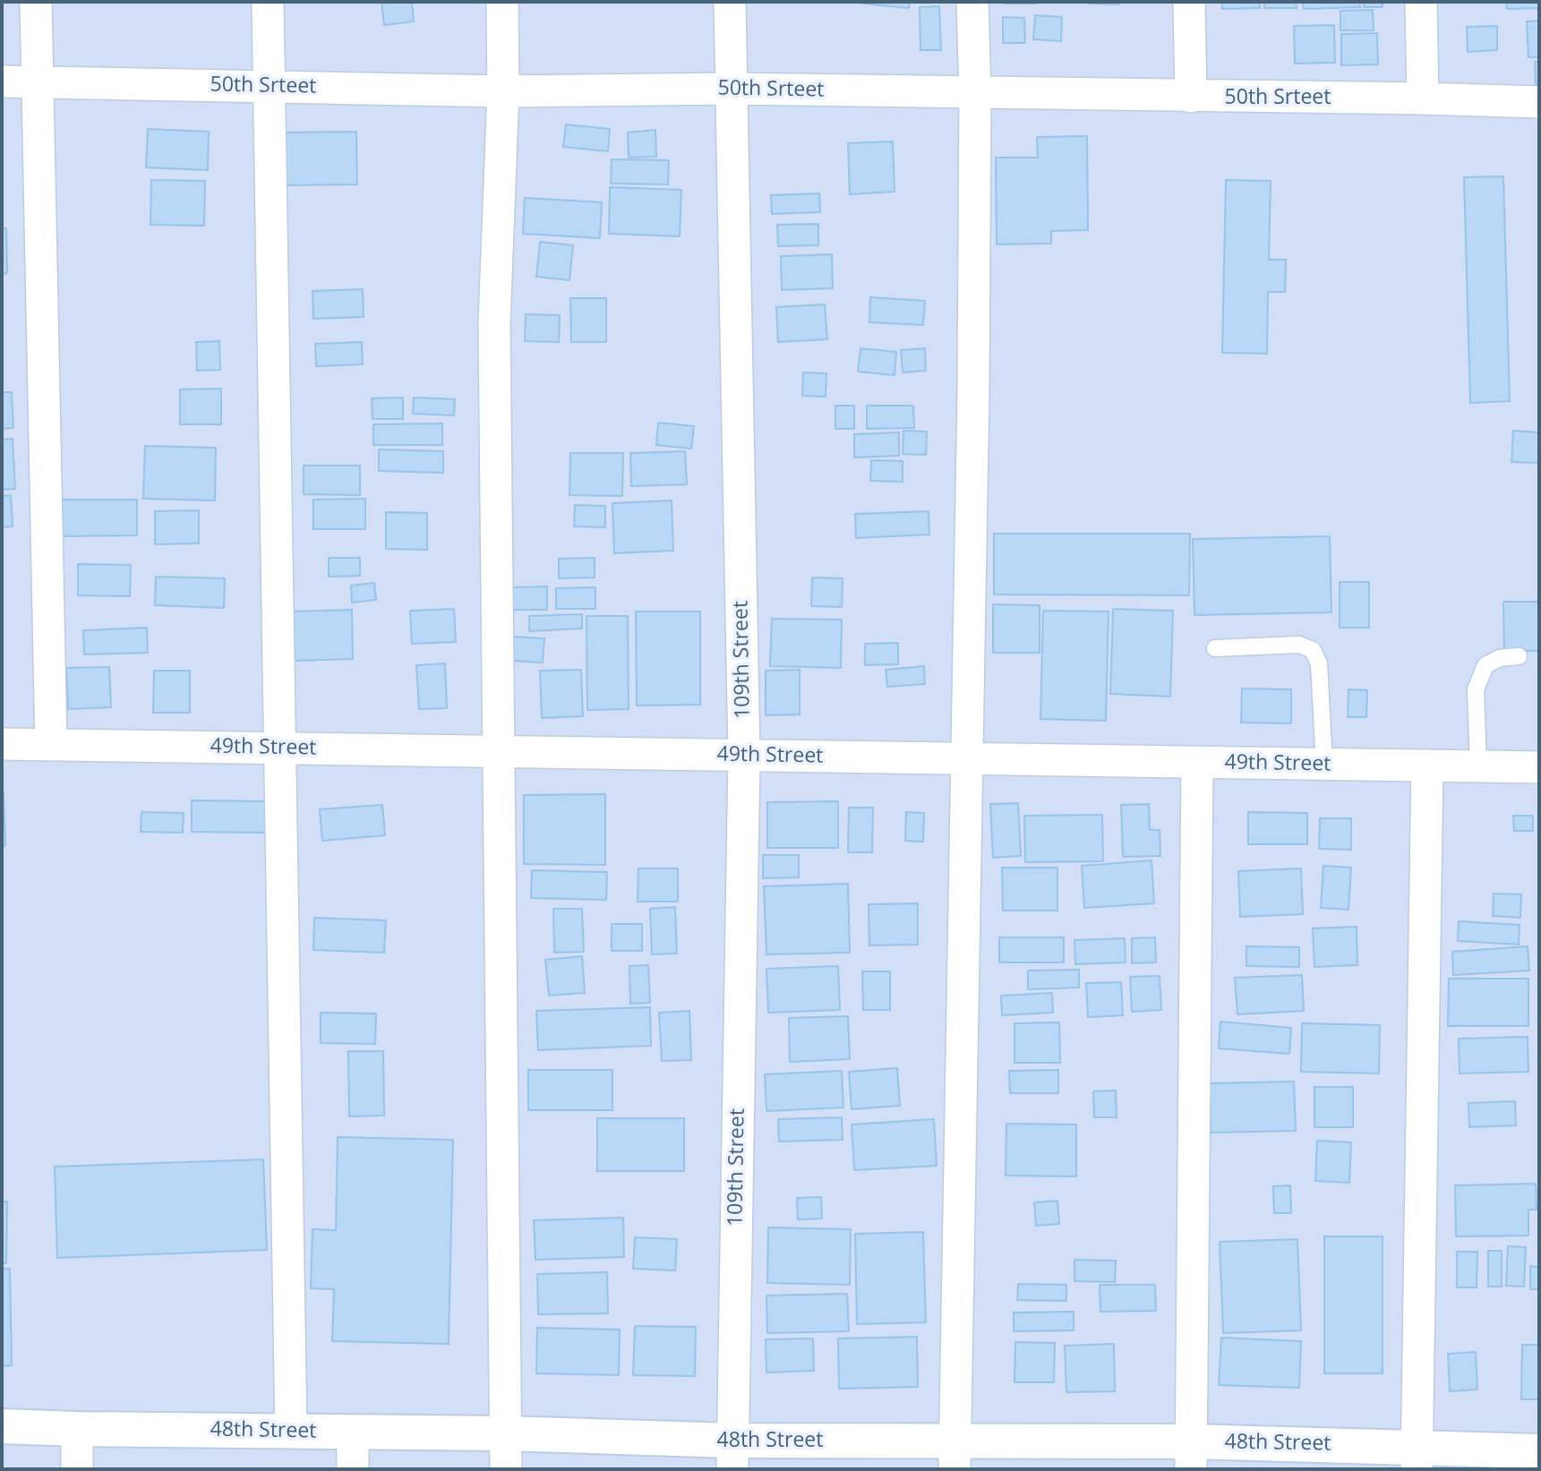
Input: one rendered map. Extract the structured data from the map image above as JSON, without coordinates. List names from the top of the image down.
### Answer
{
  "streets": {
    "main road": ["48th Street"],
    "street": ["50th Srteet", "109th Street", "49th Street"]
  },
  "crossings": [
    ["50th Srteet", "109th Street"],
    ["109th Street", "49th Street"],
    ["109th Street", "48th Street"]
  ]
}
